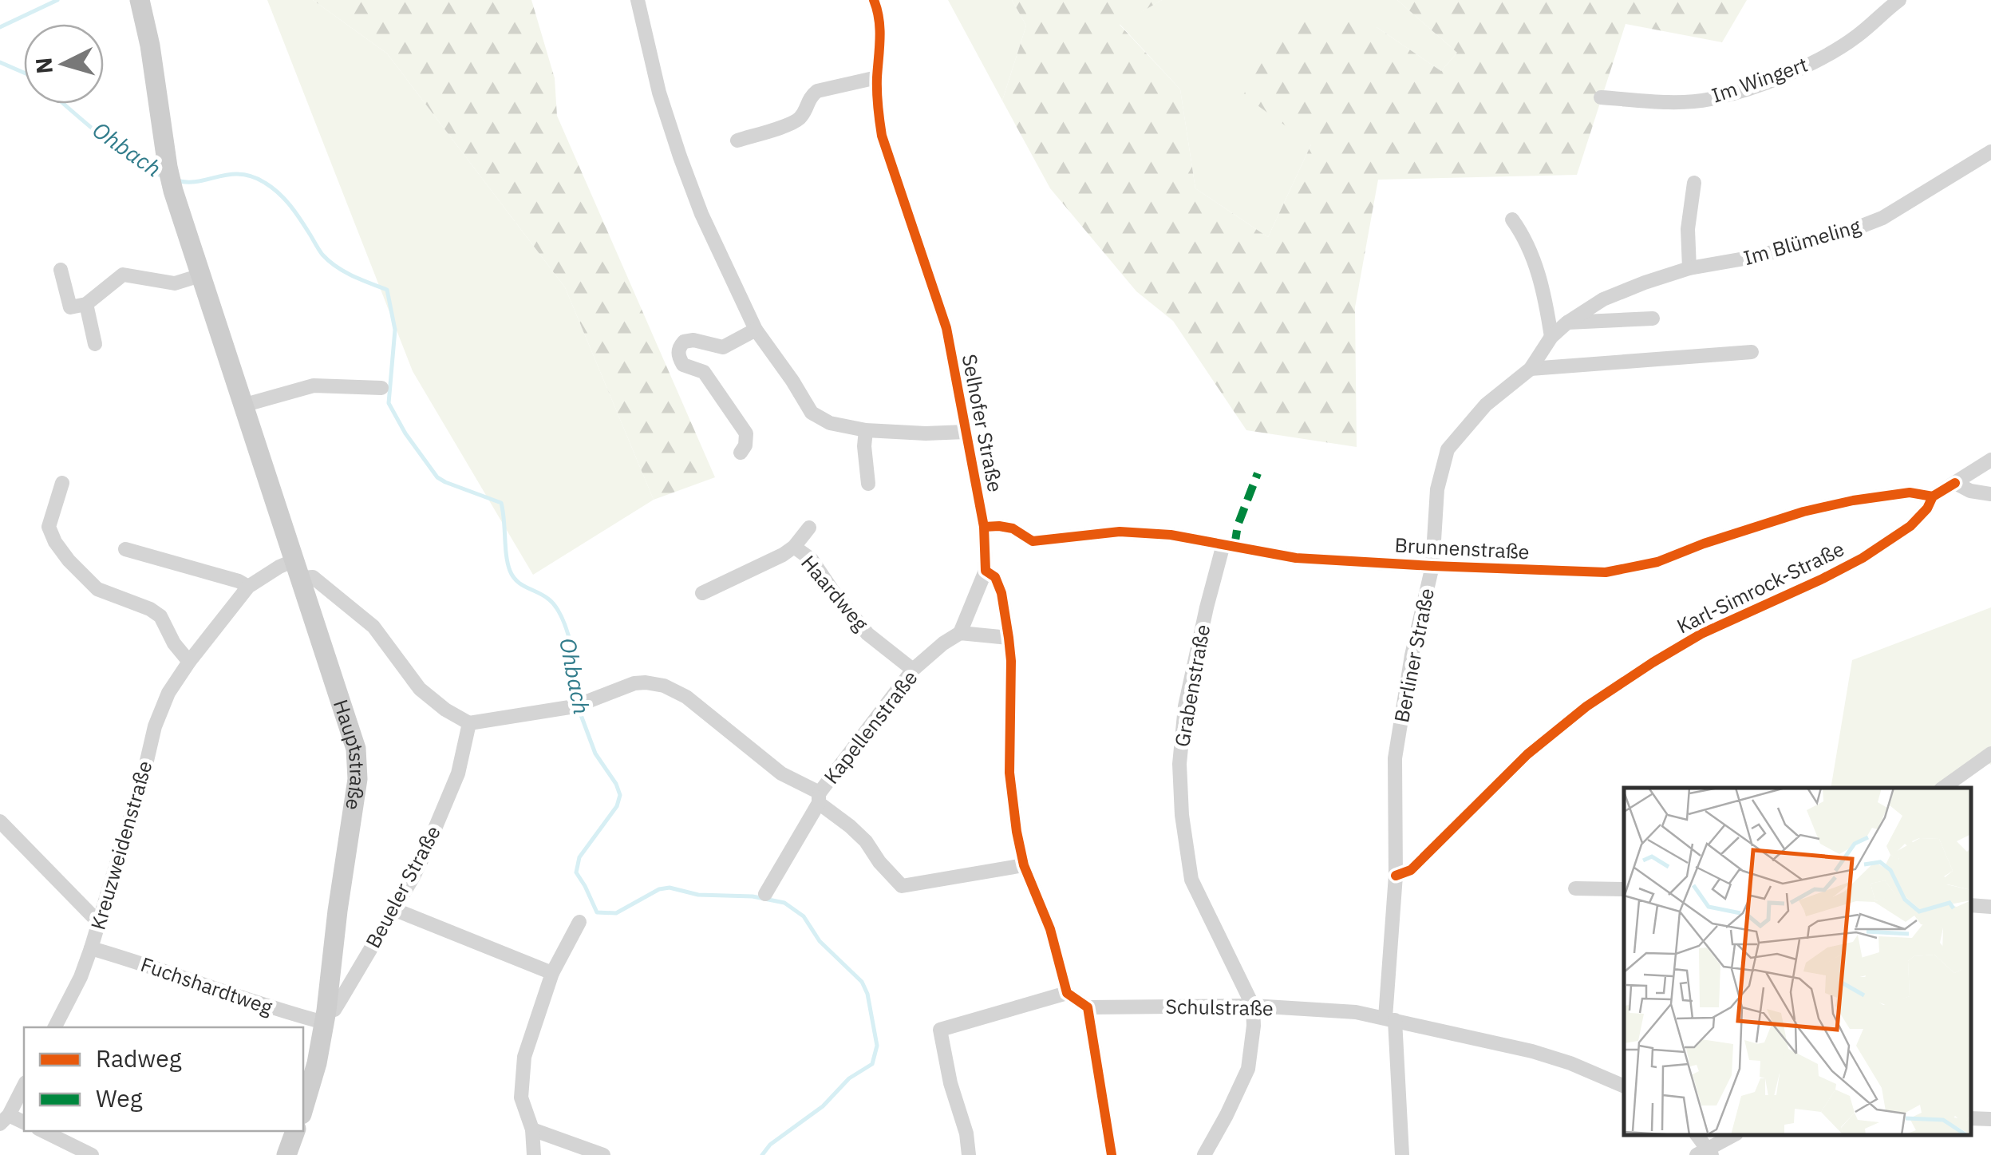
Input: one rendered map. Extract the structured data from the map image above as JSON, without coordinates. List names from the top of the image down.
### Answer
{
  "streets": {
    "main road": ["Hauptstraße"],
    "street": [
      "Im Wingert",
      "Im Blümeling",
      "Selhofer Straße",
      "Brunnenstraße",
      "Karl-Simrock-Straße",
      "Haardweg",
      "Berliner Straße",
      "Grabenstraße",
      "Kapellenstraße",
      "Kreuzweidenstraße",
      "Beueler Straße",
      "Fuchshardtweg",
      "Schulstraße"
    ]
  },
  "crossings": [
    ["Im Blümeling", "Berliner Straße"],
    ["Selhofer Straße", "Brunnenstraße"],
    ["Brunnenstraße", "Karl-Simrock-Straße"],
    ["Brunnenstraße", "Berliner Straße"],
    ["Brunnenstraße", "Grabenstraße"],
    ["Karl-Simrock-Straße", "Berliner Straße"],
    ["Haardweg", "Kapellenstraße"],
    ["Berliner Straße", "Schulstraße"],
    ["Grabenstraße", "Schulstraße"],
    ["Hauptstraße", "Kreuzweidenstraße"],
    ["Hauptstraße", "Beueler Straße"],
    ["Hauptstraße", "Fuchshardtweg"],
    ["Kreuzweidenstraße", "Fuchshardtweg"],
    ["Beueler Straße", "Fuchshardtweg"]
  ],
  "water": ["Ohbach"],
  "legend": ["Radweg", "Weg"],
  "north": "left"
}
